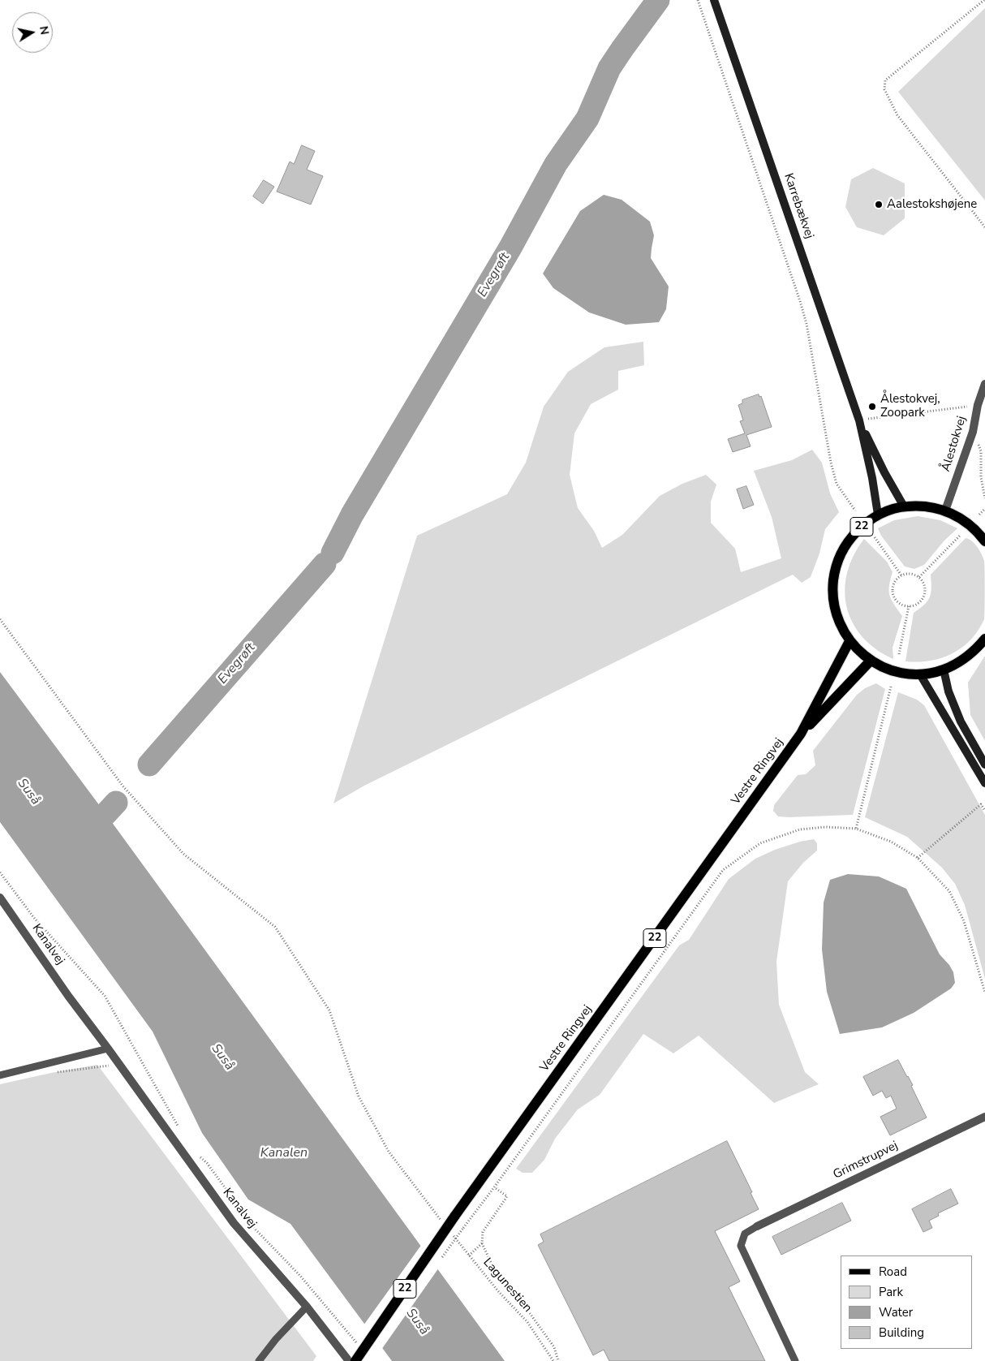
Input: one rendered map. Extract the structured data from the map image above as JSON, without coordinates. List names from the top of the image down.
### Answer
{
  "streets": {
    "main road": ["Karrebækvej", "22", "Vestre Ringvej"],
    "street": ["Ålestokvej", "Kanalvej", "Grimstrupvej"],
    "path": ["Lagunestien"]
  },
  "crossings": [
    ["Karrebækvej", "22"],
    ["Ålestokvej", "22"],
    ["22", "Vestre Ringvej"]
  ],
  "water": ["Evegrøft", "Suså", "Kanalen"],
  "places": ["Aalestokshøjene", "Ålestokvej, Zoopark"],
  "legend": [
    "Road",
    "Park",
    "Water",
    "Building"
  ],
  "north": "right"
}
